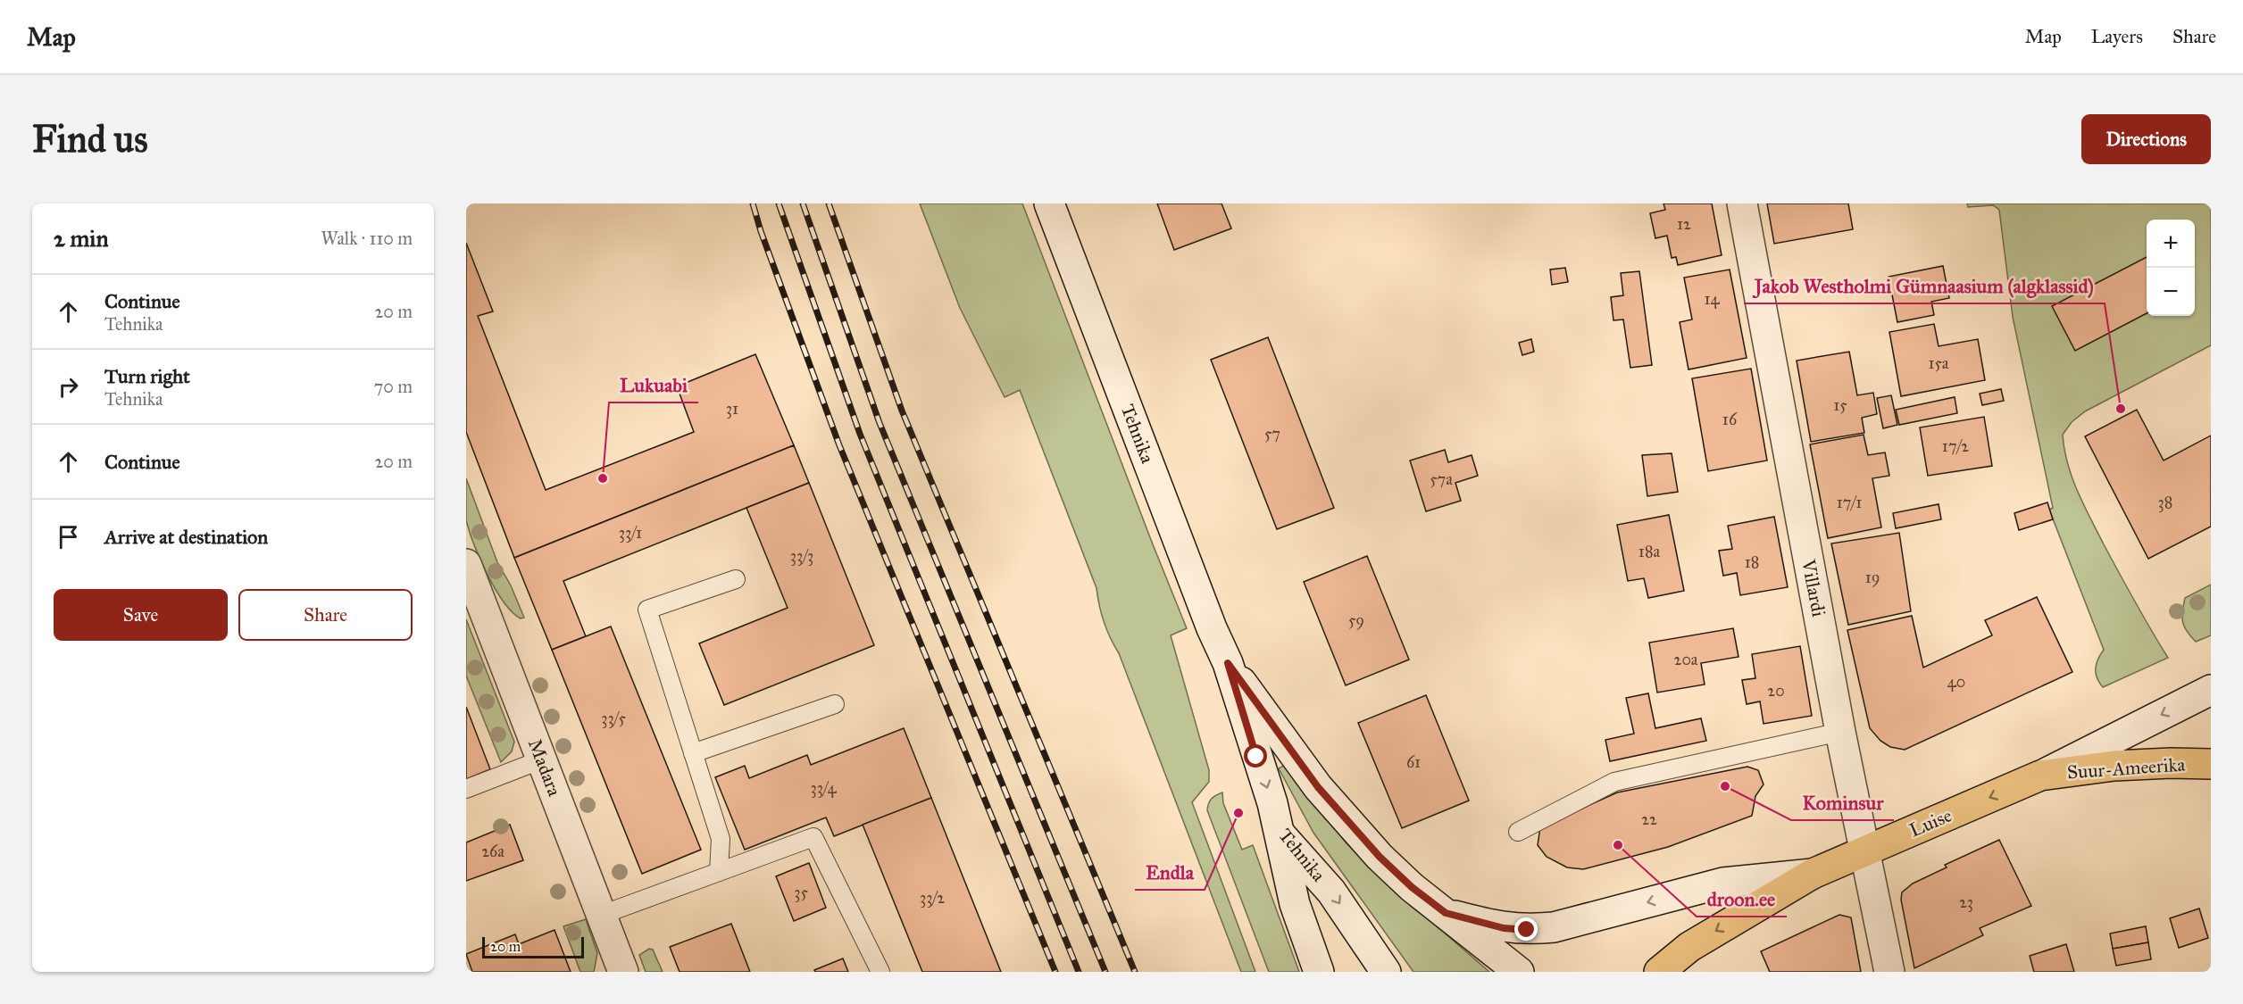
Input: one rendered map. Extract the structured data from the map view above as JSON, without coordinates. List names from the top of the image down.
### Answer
{
  "streets": {
    "main road": [
      "Tehnika",
      "Villardi",
      "Madara",
      "Suur-Ameerika",
      "Luise"
    ]
  },
  "crossings": [
    ["Villardi", "Luise"],
    ["Suur-Ameerika", "Luise"]
  ],
  "places": [
    "Jakob Westholmi Gümnaasium (algklassid)",
    "Lukuabi",
    "Kominsur",
    "Endla",
    "droon.ee"
  ],
  "house_numbers": [
    "12",
    "14",
    "15a",
    "15",
    "31",
    "16",
    "57",
    "17/2",
    "57a",
    "17/1",
    "38",
    "33/1",
    "18a",
    "33/3",
    "18",
    "19",
    "59",
    "20a",
    "40",
    "20",
    "33/5",
    "61",
    "33/4",
    "22",
    "26a",
    "35",
    "33/2",
    "23"
  ],
  "scale_bar": "20 m",
  "page": {
    "header": "Map",
    "nav": ["Map", "Layers", "Share"],
    "buttons": [
      "Directions",
      ["Save", "Share"]
    ],
    "title": "Find us",
    "heading": ["2 min", "Walk · 110 m"],
    "map_buttons": ["+", "−"],
    "list": [
      ["Continue", "Tehnika", "20 m"],
      ["Turn right", "Tehnika", "70 m"],
      ["Continue", "20 m"],
      "Arrive at destination"
    ],
    "scale": "20 m"
  }
}
